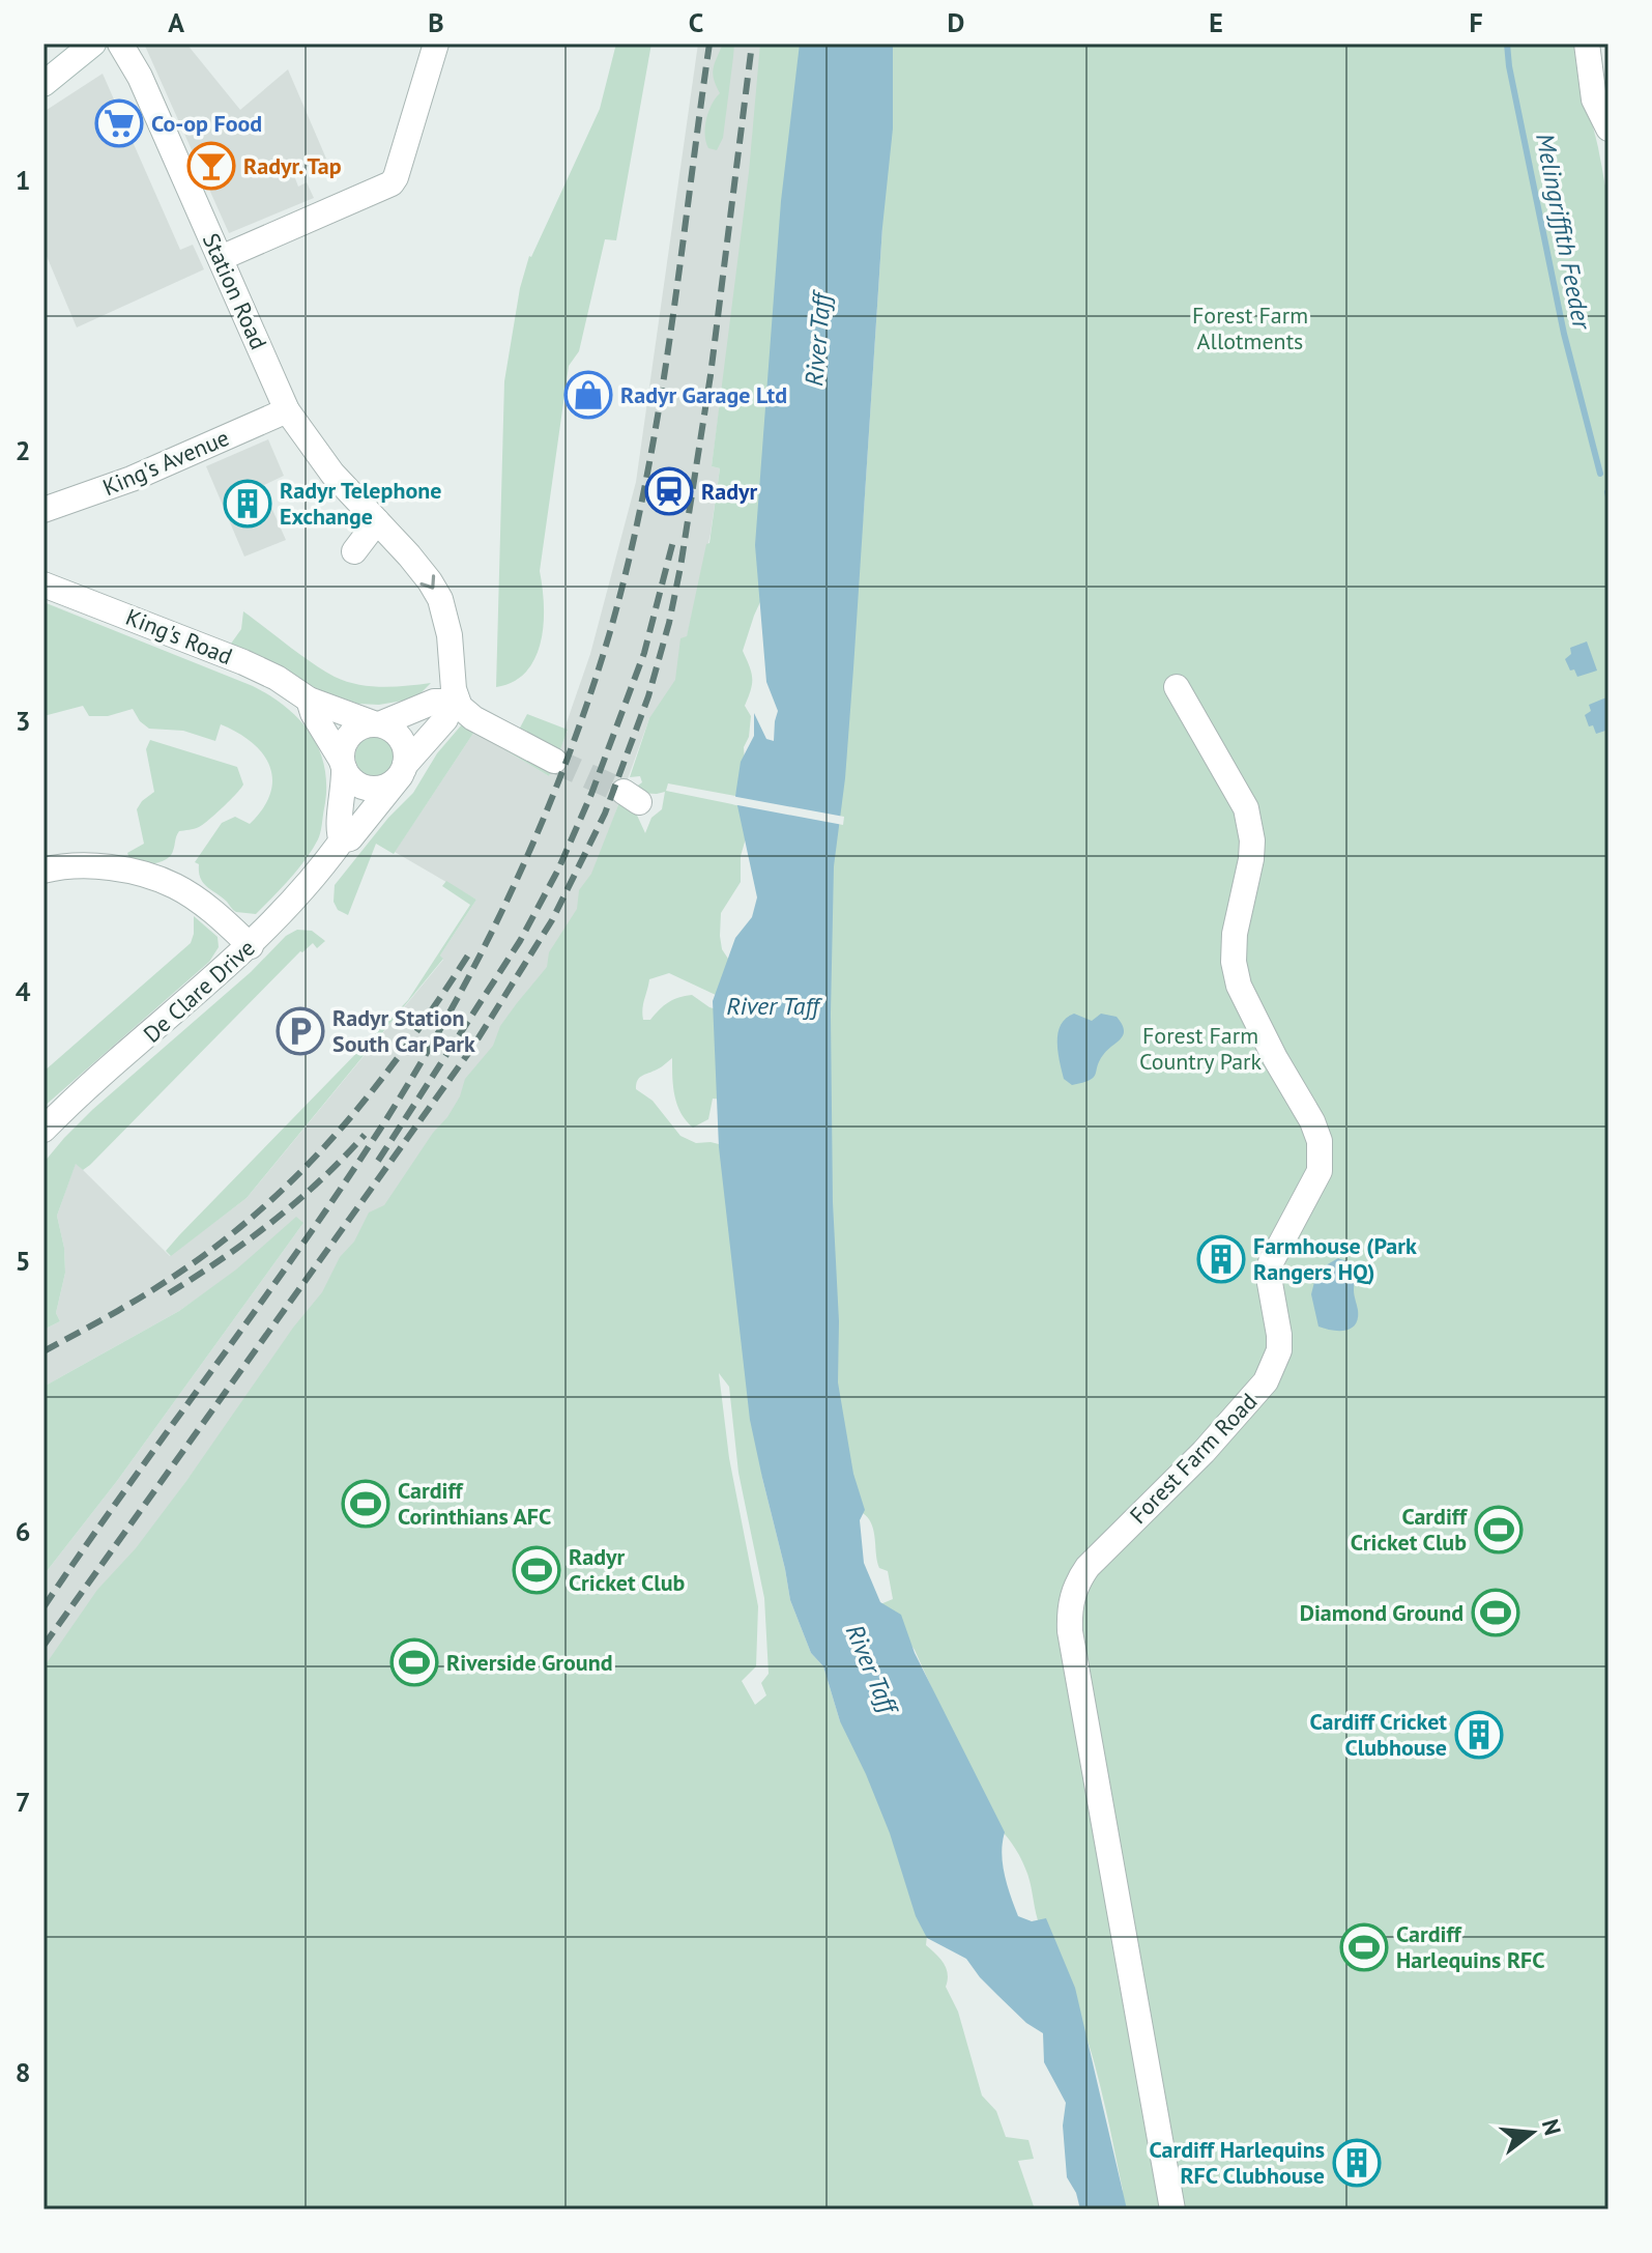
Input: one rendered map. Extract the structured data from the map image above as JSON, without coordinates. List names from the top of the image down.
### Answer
{
  "streets": {
    "street": [
      "Station Road",
      "King's Avenue",
      "King's Road",
      "De Clare Drive",
      "Forest Farm Road"
    ]
  },
  "crossings": [
    ["Station Road", "King's Avenue"],
    ["King's Road", "De Clare Drive"]
  ],
  "water": ["Melingriffith Feeder", "River Taff"],
  "parks": ["Forest Farm Allotments", "Forest Farm Country Park"],
  "places": {
    "supermarket": ["Co-op Food"],
    "bar": ["Radyr. Tap"],
    "shop": ["Radyr Garage Ltd"],
    "station": ["Radyr"],
    "building": [
      "Radyr Telephone Exchange",
      "Farmhouse (Park Rangers HQ)",
      "Cardiff Cricket Clubhouse",
      "Cardiff Harlequins RFC Clubhouse"
    ],
    "parking": ["Radyr Station South Car Park"],
    "sports": [
      "Cardiff Corinthians AFC",
      "Cardiff Cricket Club",
      "Radyr Cricket Club",
      "Diamond Ground",
      "Riverside Ground",
      "Cardiff Harlequins RFC"
    ]
  },
  "north": "right",
  "grid": {
    "columns": [
      "A",
      "B",
      "C",
      "D",
      "E",
      "F"
    ],
    "rows": [
      "1",
      "2",
      "3",
      "4",
      "5",
      "6",
      "7",
      "8"
    ]
  }
}
